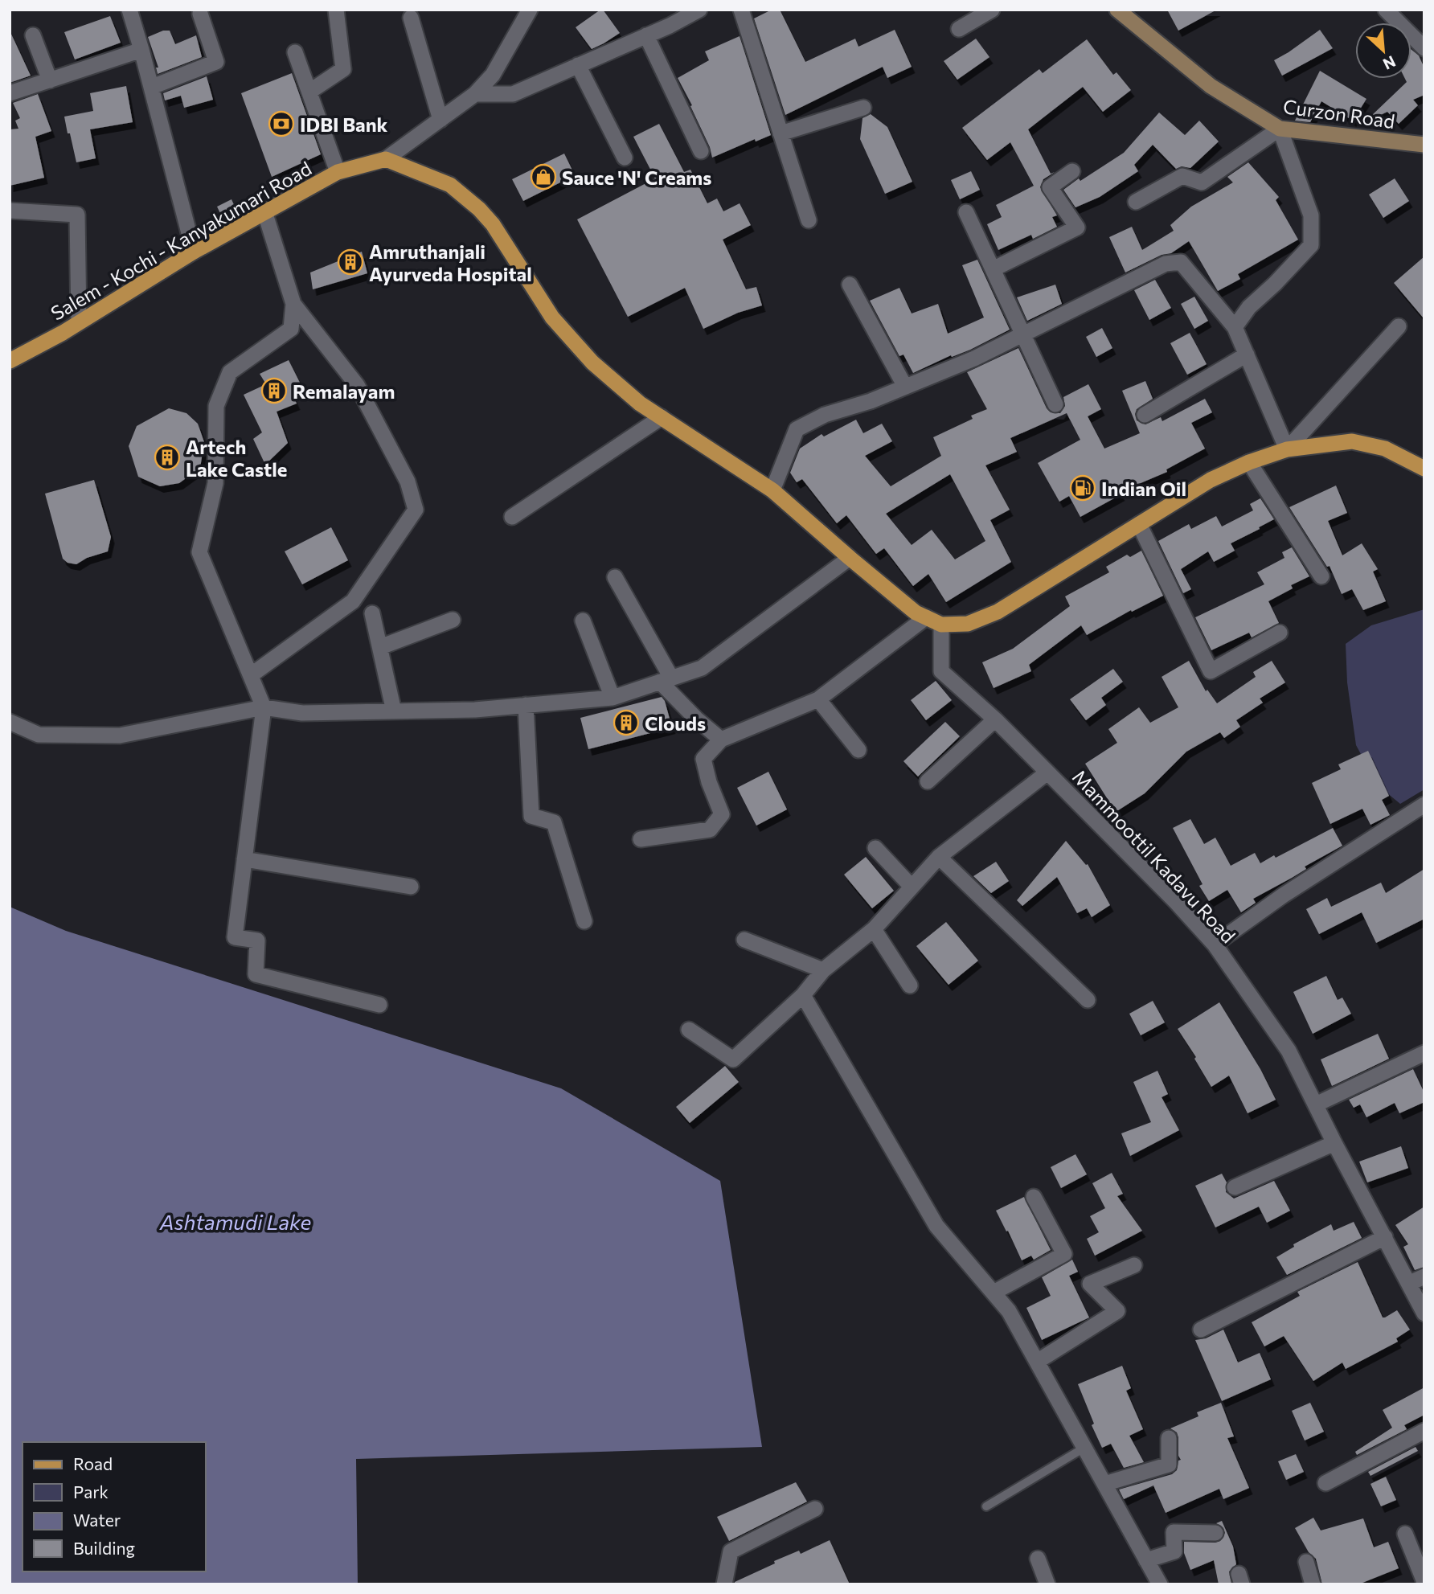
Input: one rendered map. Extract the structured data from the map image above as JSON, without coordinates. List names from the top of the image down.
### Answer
{
  "streets": {
    "main road": ["Curzon Road", "Salem - Kochi - Kanyakumari Road"],
    "street": ["Mammoottil Kadavu Road"]
  },
  "water": ["Ashtamudi Lake"],
  "places": {
    "bank": ["IDBI Bank"],
    "shop": ["Sauce 'N' Creams"],
    "building": [
      "Amruthanjali Ayurveda Hospital",
      "Remalayam",
      "Artech Lake Castle",
      "Clouds"
    ],
    "fuel station": ["Indian Oil"]
  },
  "legend": [
    "Road",
    "Park",
    "Water",
    "Building"
  ],
  "north": "bottom right"
}
